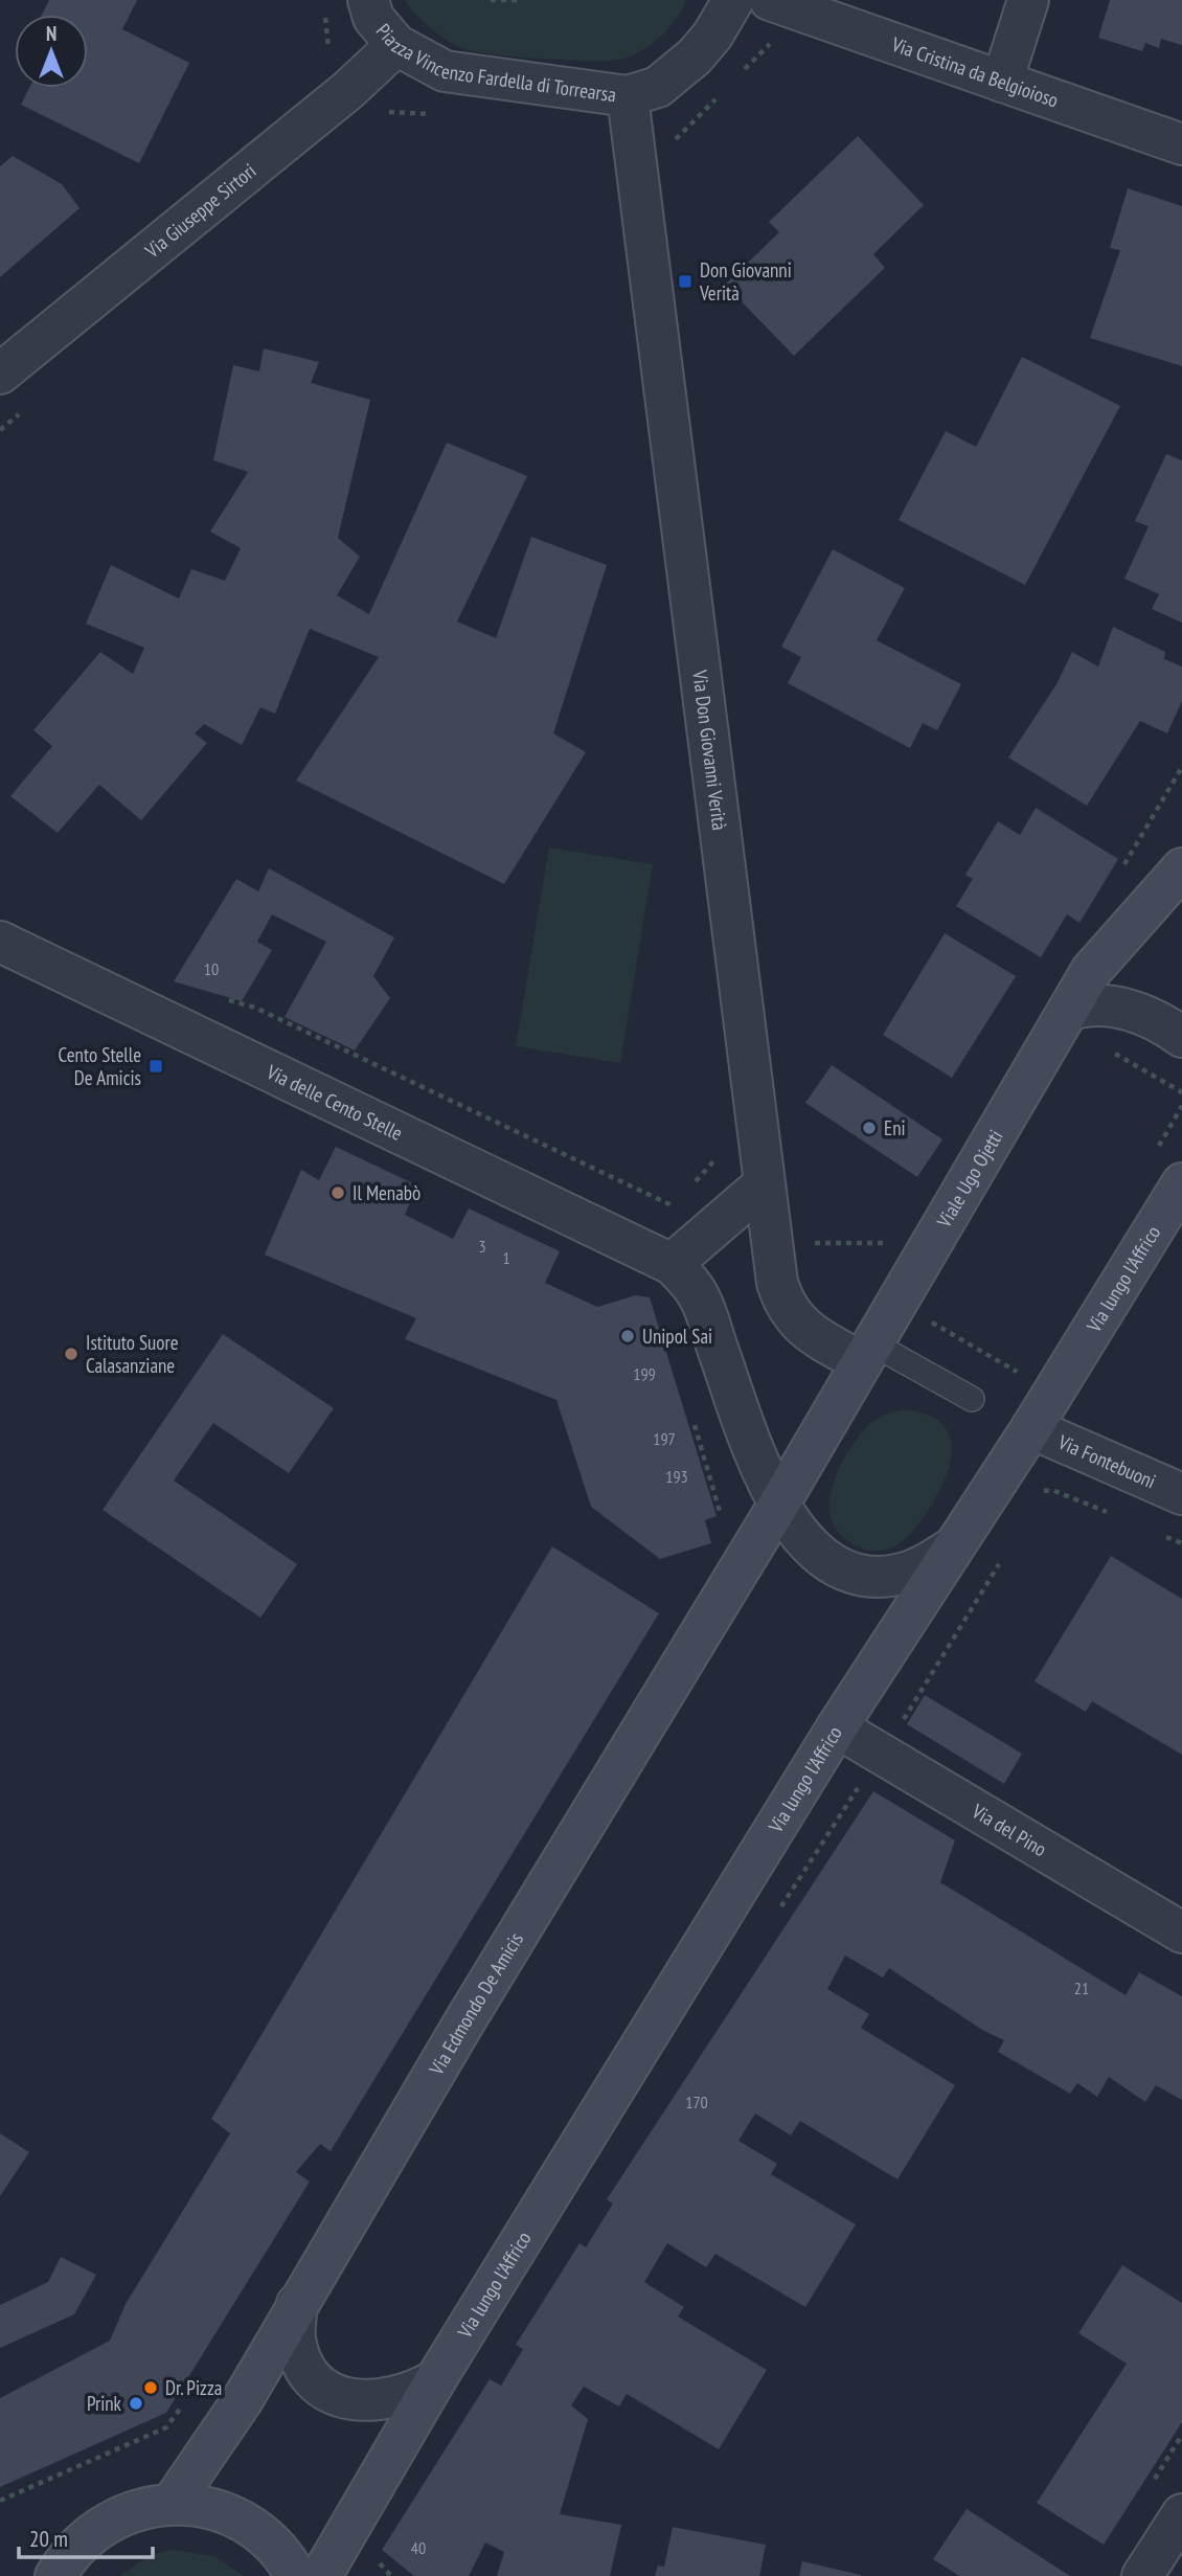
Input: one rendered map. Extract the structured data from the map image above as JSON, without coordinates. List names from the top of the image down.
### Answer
{
  "streets": {
    "main road": ["Viale Ugo Ojetti", "Via lungo l'Affrico", "Via Edmondo De Amicis"],
    "street": [
      "Piazza Vincenzo Fardella di Torrearsa",
      "Via Cristina da Belgioioso",
      "Via Giuseppe Sirtori",
      "Via Don Giovanni Verità",
      "Via delle Cento Stelle",
      "Via Fontebuoni",
      "Via del Pino"
    ]
  },
  "crossings": [
    ["Piazza Vincenzo Fardella di Torrearsa", "Via Giuseppe Sirtori"],
    ["Piazza Vincenzo Fardella di Torrearsa", "Via Don Giovanni Verità"],
    ["Via Don Giovanni Verità", "Viale Ugo Ojetti"],
    ["Via delle Cento Stelle", "Viale Ugo Ojetti"],
    ["Via delle Cento Stelle", "Via Edmondo De Amicis"],
    ["Viale Ugo Ojetti", "Via Edmondo De Amicis"],
    ["Via lungo l'Affrico", "Via Fontebuoni"],
    ["Via lungo l'Affrico", "Via del Pino"]
  ],
  "places": {
    "transit": ["Don Giovanni Verità", "Cento Stelle De Amicis"],
    "other": [
      "Eni",
      "Il Menabò",
      "Unipol Sai",
      "Istituto Suore Calasanziane",
      "Dr. Pizza",
      "Prink"
    ]
  },
  "house_numbers": [
    "10",
    "3",
    "1",
    "199",
    "197",
    "193",
    "21",
    "170",
    "40"
  ],
  "scale_bar": "20 m",
  "north": "top"
}
